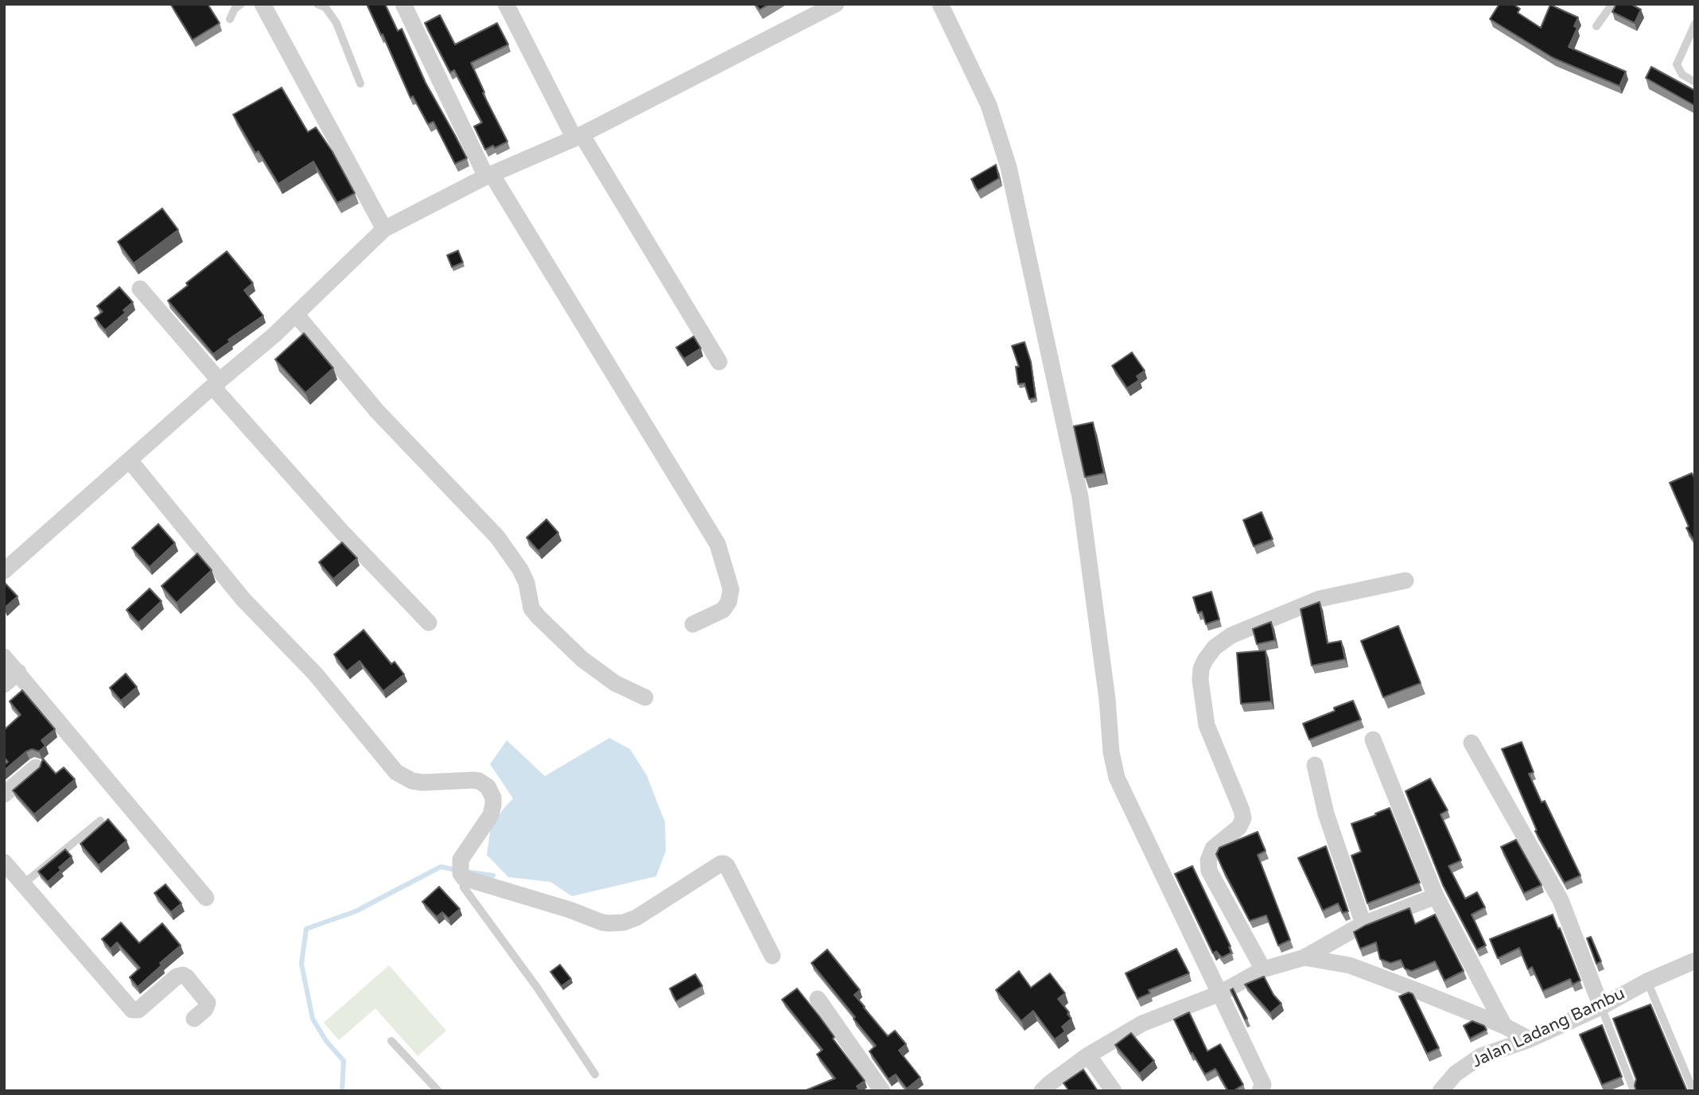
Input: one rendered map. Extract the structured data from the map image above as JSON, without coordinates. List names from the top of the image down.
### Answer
{
  "streets": {
    "street": ["Jalan Ladang Bambu"]
  }
}
